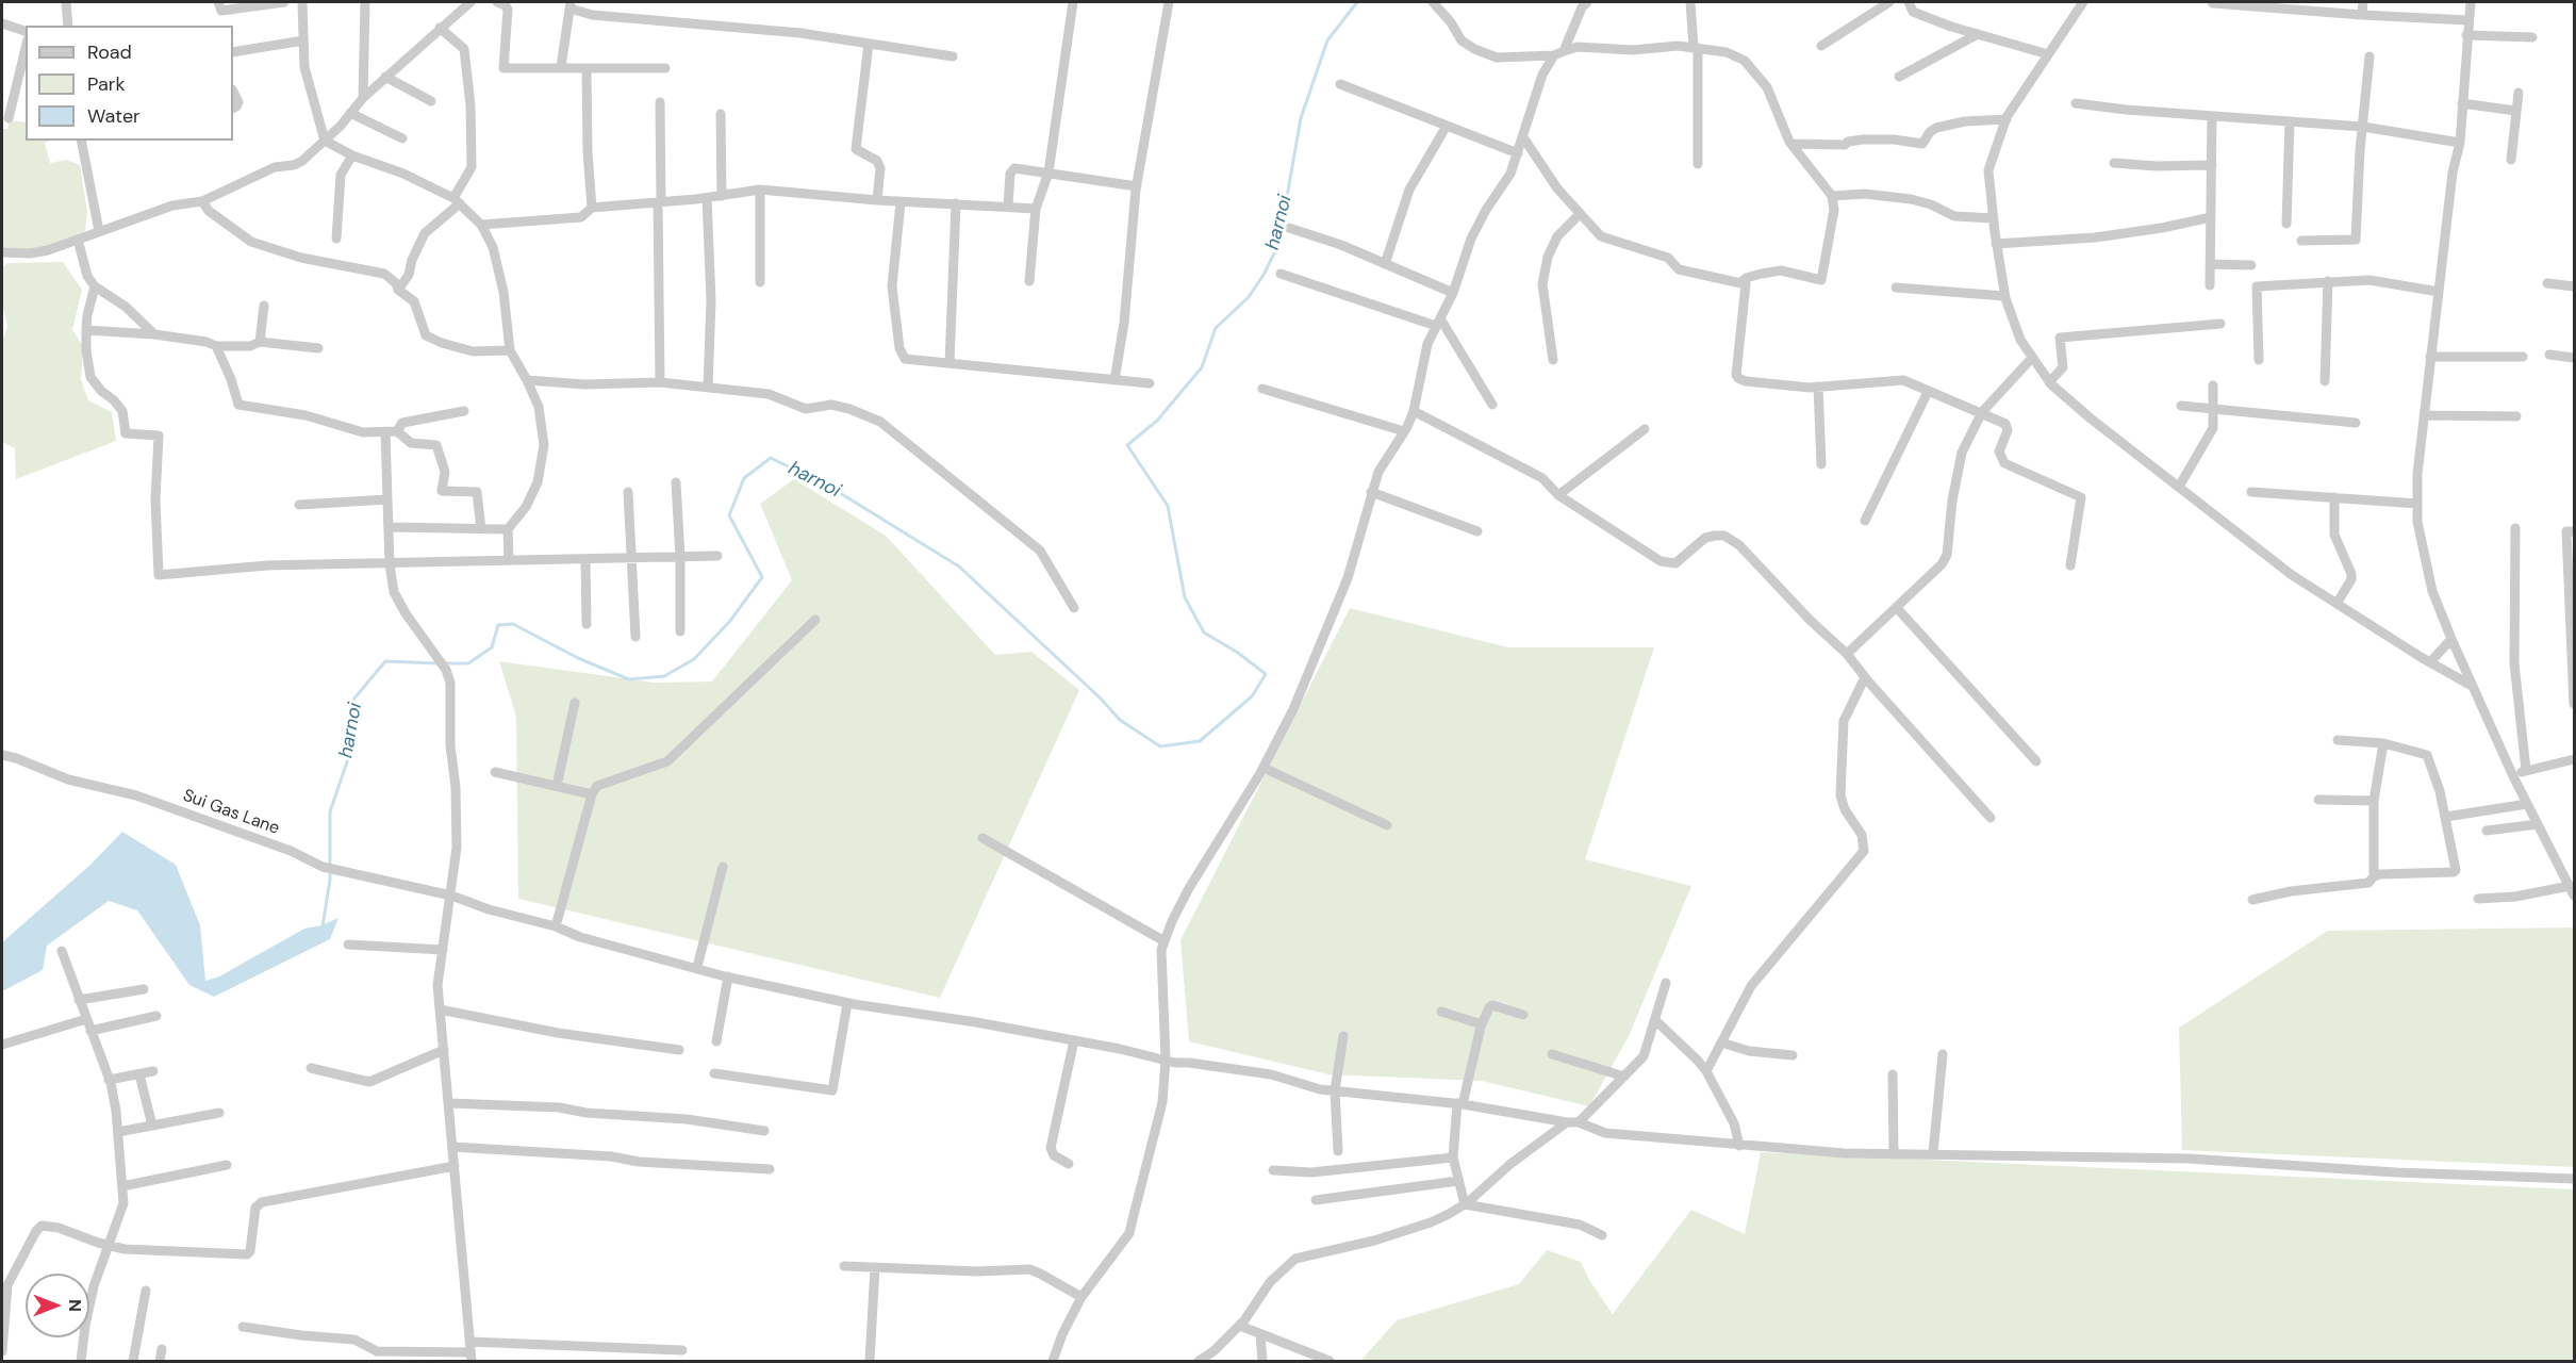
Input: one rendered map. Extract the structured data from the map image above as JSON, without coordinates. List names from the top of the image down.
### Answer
{
  "streets": {
    "street": ["Sui Gas Lane"]
  },
  "water": ["harnoi"],
  "legend": ["Road", "Park", "Water"],
  "north": "right"
}
